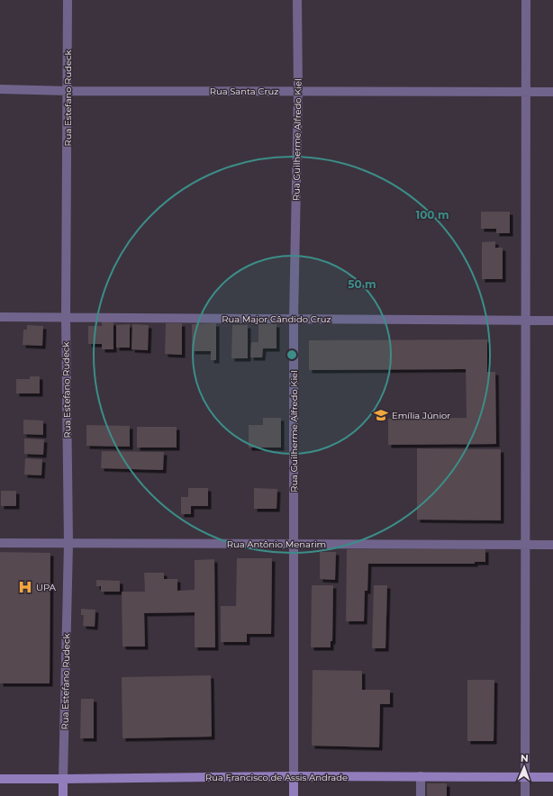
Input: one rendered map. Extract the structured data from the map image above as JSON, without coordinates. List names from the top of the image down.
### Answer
{
  "streets": {
    "main road": ["Rua Francisco de Assis Andrade"],
    "street": [
      "Rua Santa Cruz",
      "Rua Estefano Rudeck",
      "Rua Guilherme Alfredo Kiel",
      "Rua Major Cândido Cruz",
      "Rua Antônio Menarim"
    ]
  },
  "crossings": [
    ["Rua Santa Cruz", "Rua Estefano Rudeck"],
    ["Rua Santa Cruz", "Rua Guilherme Alfredo Kiel"],
    ["Rua Estefano Rudeck", "Rua Major Cândido Cruz"],
    ["Rua Estefano Rudeck", "Rua Antônio Menarim"],
    ["Rua Estefano Rudeck", "Rua Francisco de Assis Andrade"],
    ["Rua Guilherme Alfredo Kiel", "Rua Major Cândido Cruz"],
    ["Rua Guilherme Alfredo Kiel", "Rua Antônio Menarim"],
    ["Rua Guilherme Alfredo Kiel", "Rua Francisco de Assis Andrade"]
  ],
  "places": {
    "school or university": ["Emília Júnior"],
    "hospital": ["UPA"]
  },
  "north": "top",
  "rings": ["100 m", "50 m"]
}
